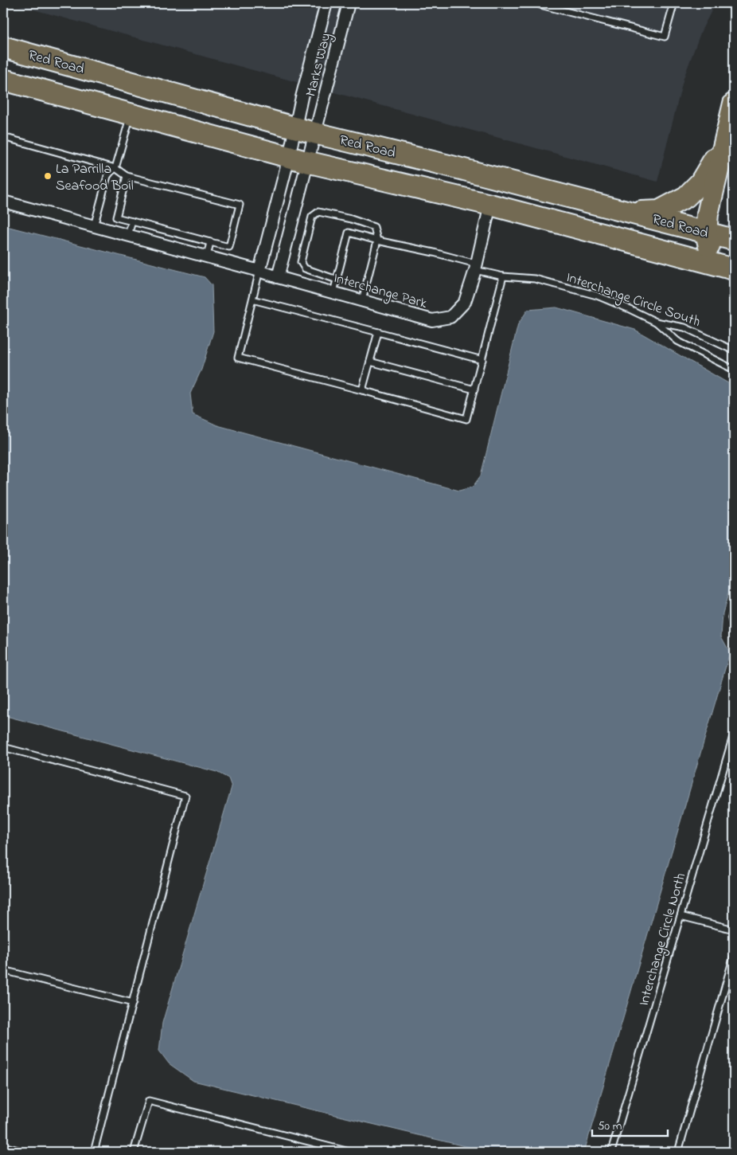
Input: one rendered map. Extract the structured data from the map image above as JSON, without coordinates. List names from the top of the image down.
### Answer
{
  "streets": {
    "highway": ["Red Road"],
    "street": ["Marks Way", "Interchange Park"],
    "lane": ["Interchange Circle South", "Interchange Circle North"]
  },
  "crossings": [
    ["Red Road", "Marks Way"],
    ["Red Road", "Interchange Park"],
    ["Interchange Park", "Interchange Circle South"]
  ],
  "places": ["La Parrilla Seafood Boil"],
  "scale_bar": "50 m"
}
